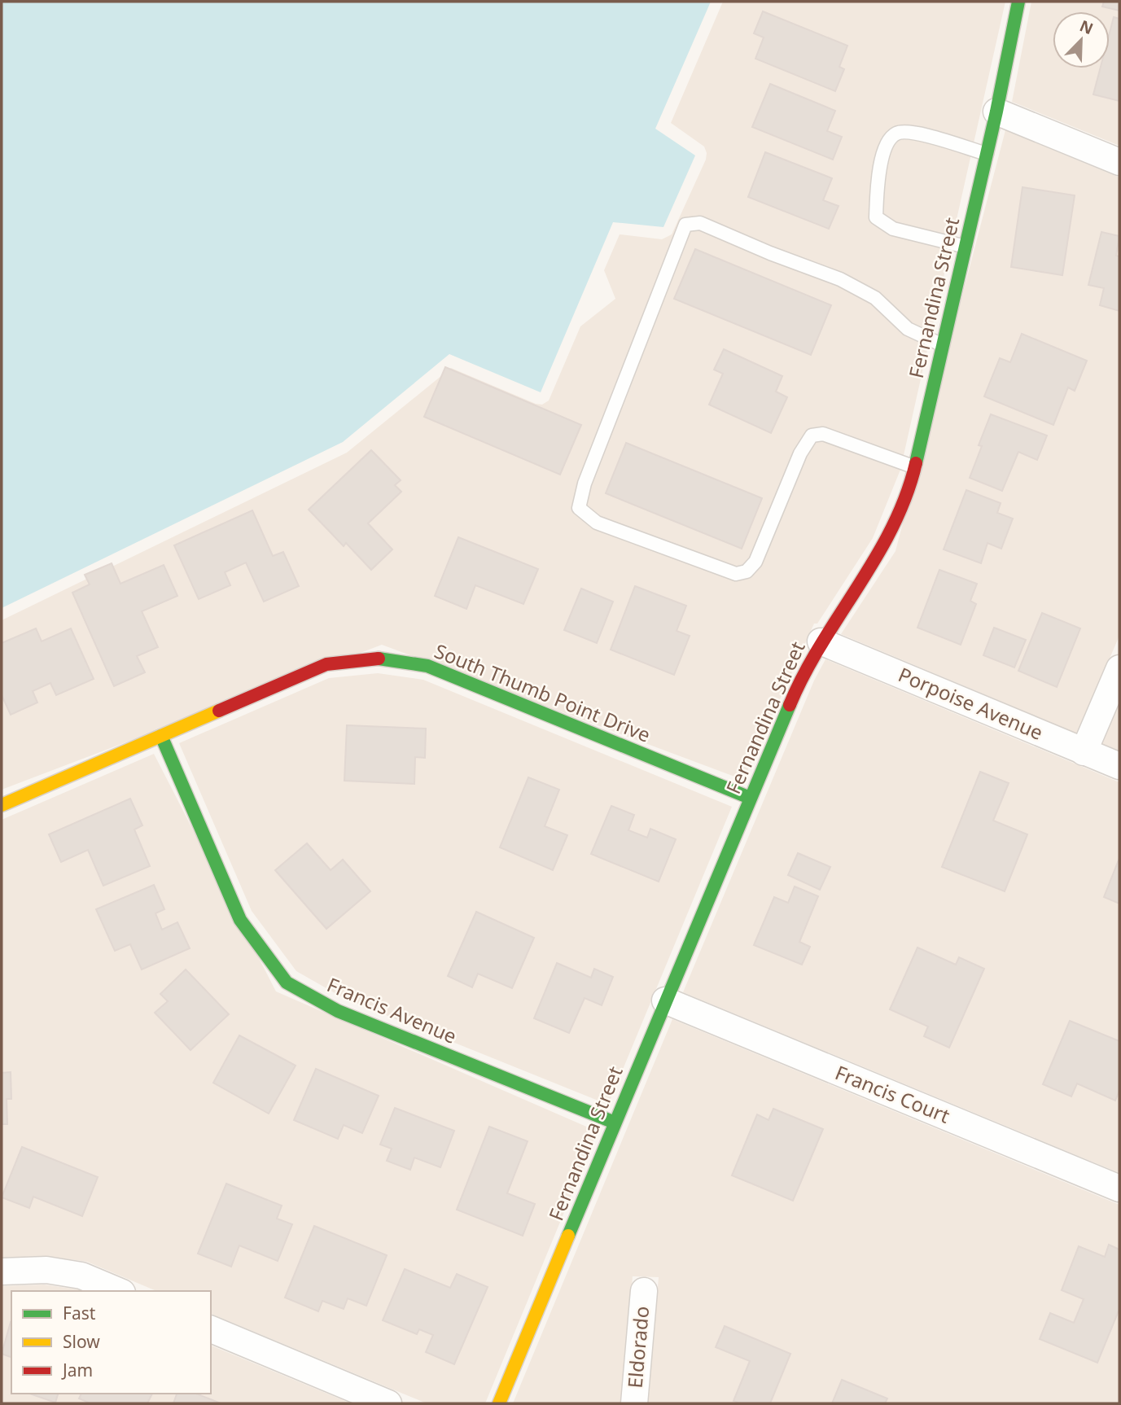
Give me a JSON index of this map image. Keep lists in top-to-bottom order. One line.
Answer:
{"streets":{"street":["Fernandina Street","South Thumb Point Drive","Porpoise Avenue","Francis Avenue","Francis Court","Eldorado"]},"crossings":[["Fernandina Street","South Thumb Point Drive"],["Fernandina Street","Porpoise Avenue"],["Fernandina Street","Francis Avenue"],["Fernandina Street","Francis Court"],["South Thumb Point Drive","Francis Avenue"]],"legend":["Fast","Slow","Jam"],"north":"top right"}
